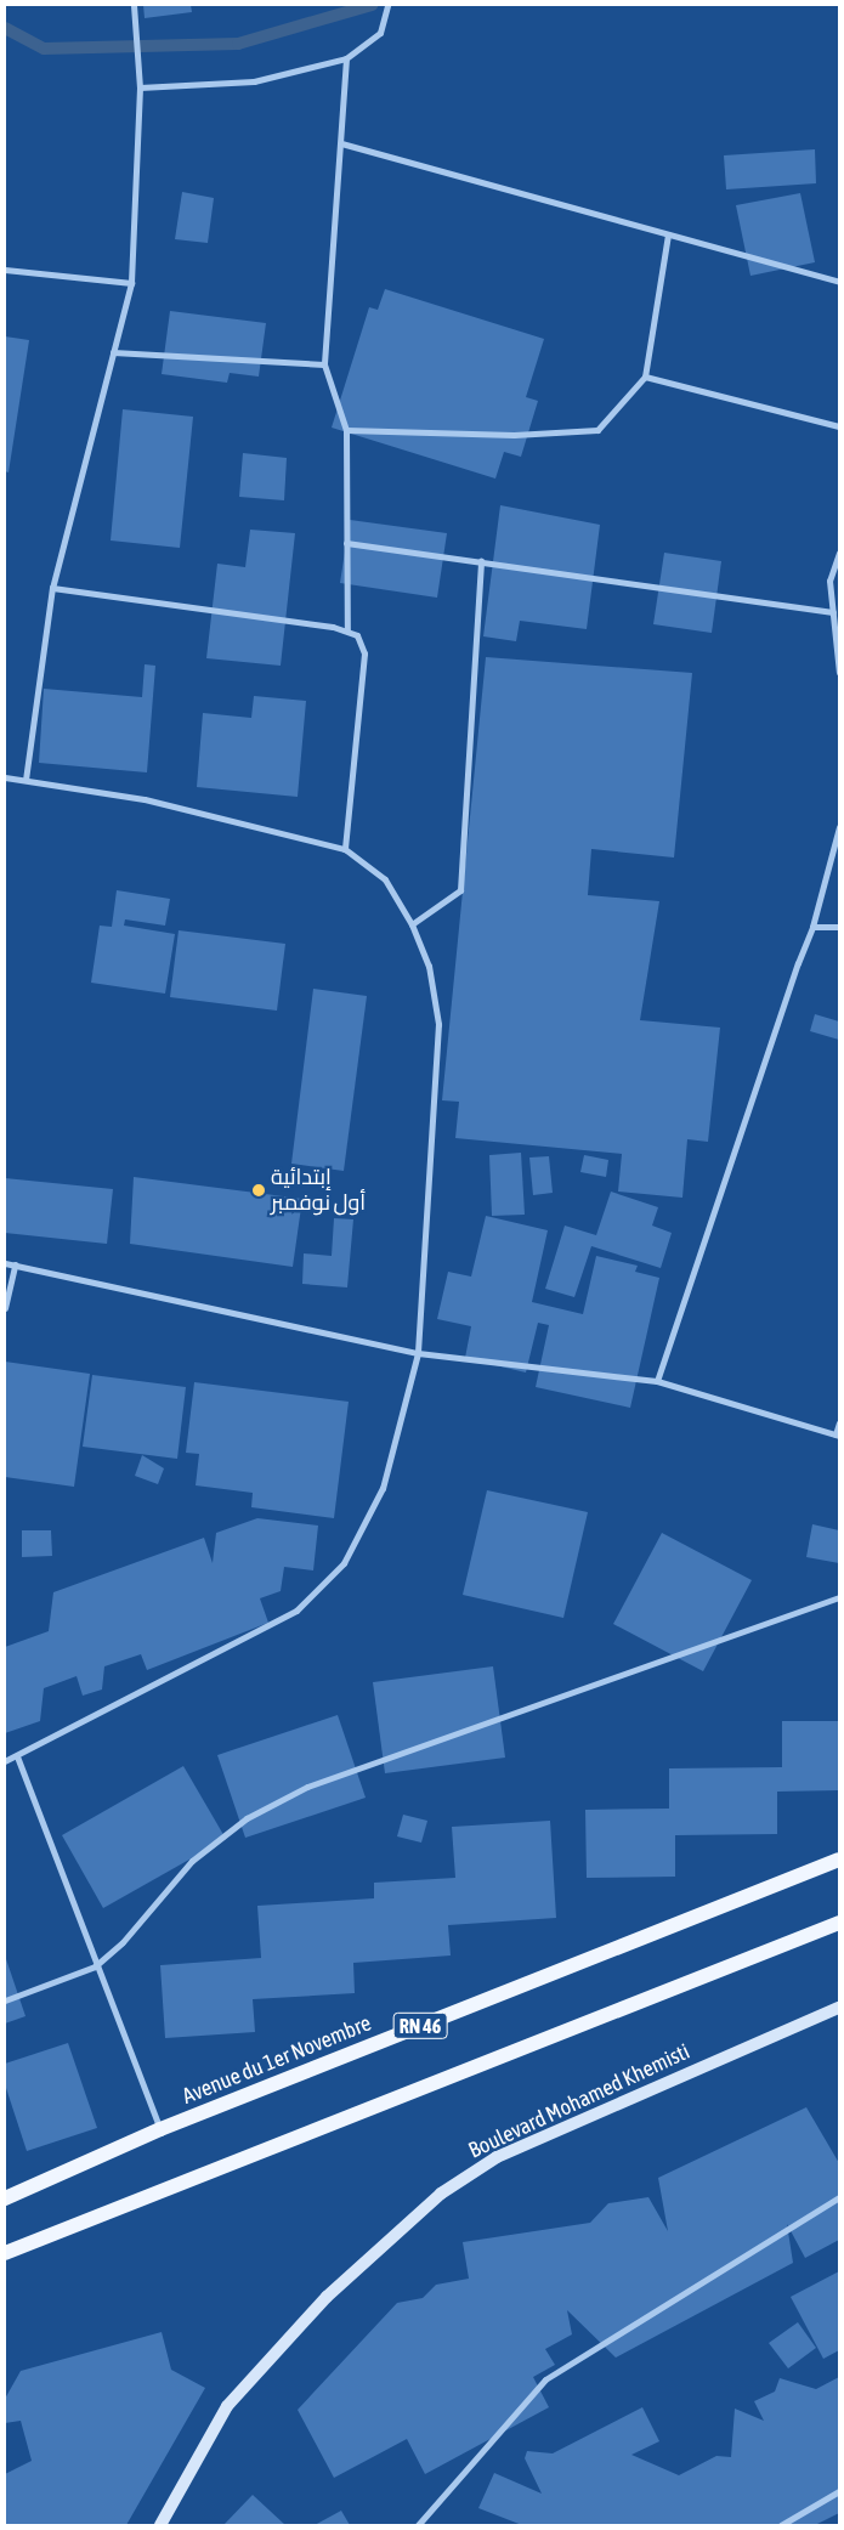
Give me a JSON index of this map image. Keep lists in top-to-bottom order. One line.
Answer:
{"streets":{"main road":["RN 46","Avenue du 1er Novembre","Boulevard Mohamed Khemisti"]},"places":["إبتدائية أول نوفمبر"]}
